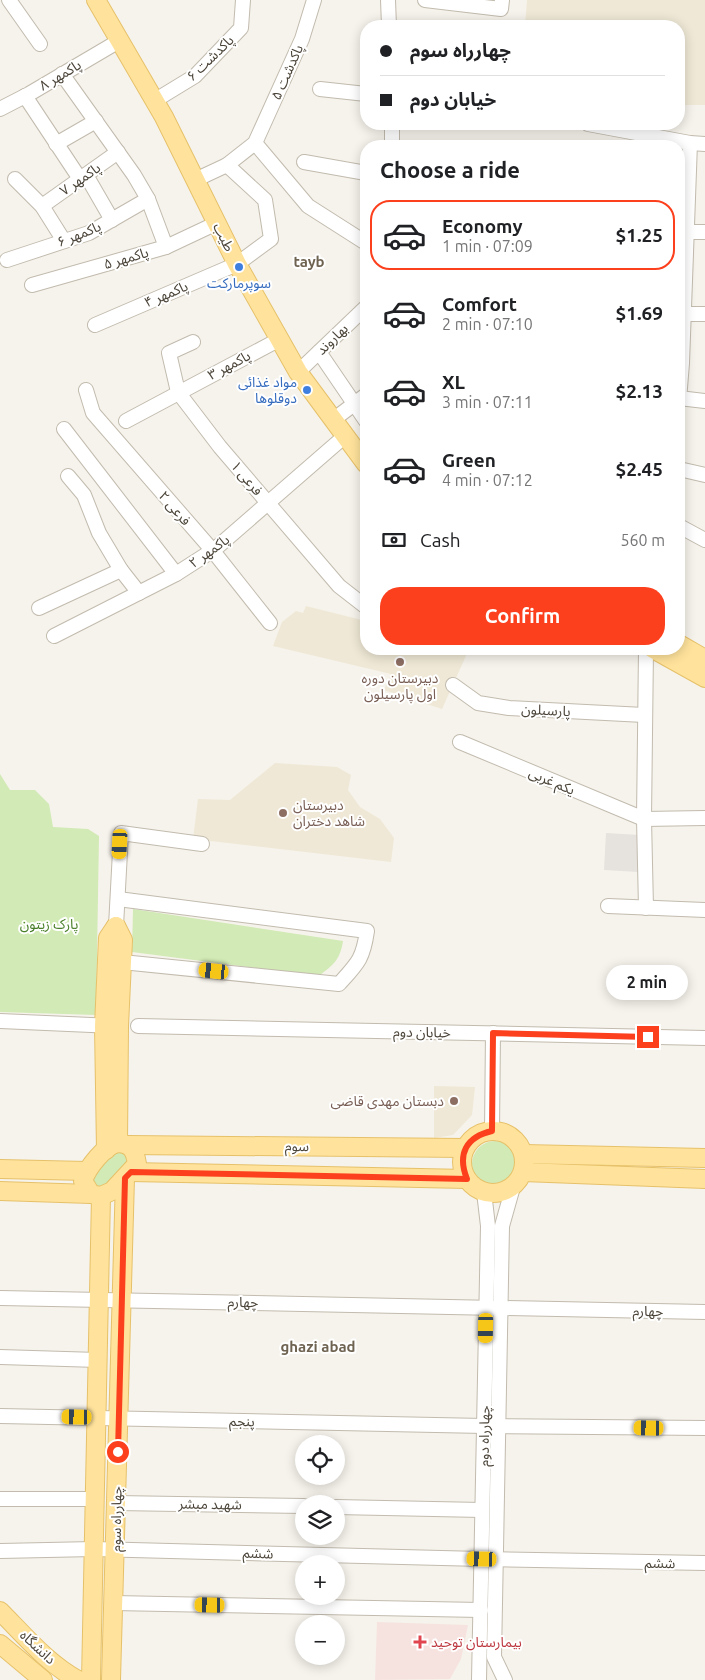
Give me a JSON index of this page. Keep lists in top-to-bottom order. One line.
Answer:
{"streets":{"main road":["طیب","سوم","چهارراه سوم","دانشگاه"],"street":["پاکدشت ۶","پاکدشت ۵","پاکمهر ۸","پاکمهر ۷","پاکمهر ۶","پاکمهر ۵","پاکمهر ۴","بهاروند","پاکمهر ۳","فرعی ۱","فرعی ۲","پاکمهر ۲","پارسیلون","یکم غربی","خیابان دوم","چهارم","پنجم","چهارراه دوم","شهید مبشر","ششم"]},"crossings":[["پاکدشت ۶","طیب"],["پاکمهر ۸","طیب"],["طیب","پاکمهر ۵"],["طیب","پاکمهر ۴"],["طیب","بهاروند"],["طیب","پاکمهر ۳"],["طیب","پاکمهر ۲"],["پاکمهر ۳","فرعی ۱"],["فرعی ۱","پاکمهر ۲"],["فرعی ۲","پاکمهر ۲"],["سوم","چهارراه سوم"],["چهارم","چهارراه سوم"],["پنجم","چهارراه دوم"],["پنجم","چهارراه سوم"],["چهارراه دوم","ششم"],["شهید مبشر","چهارراه سوم"],["چهارراه سوم","ششم"]],"districts":["tayb","ghazi abad"],"parks":["پارک زیتون"],"places":{"other":["سوپرمارکت","مواد غذائی دوقلوها","دبیرستان دوره اول پارسیلون","دبیرستان شاهد دختران","دبستان مهدی قاضی"],"health":["بیمارستان توحید"]},"page":{"banner":["چهارراه سوم","خیابان دوم"],"heading":"Choose a ride","list":[{"name":"Economy","note":"1 min · 07:09","value":"$1.25"},{"name":"Comfort","note":"2 min · 07:10","value":"$1.69"},{"name":"XL","note":"3 min · 07:11","value":"$2.13"},{"name":"Green","note":"4 min · 07:12","value":"$2.45"}],"pay":["Cash","560 m"],"buttons":"Confirm","bubble":"2 min","map_buttons":["+","−"]}}
